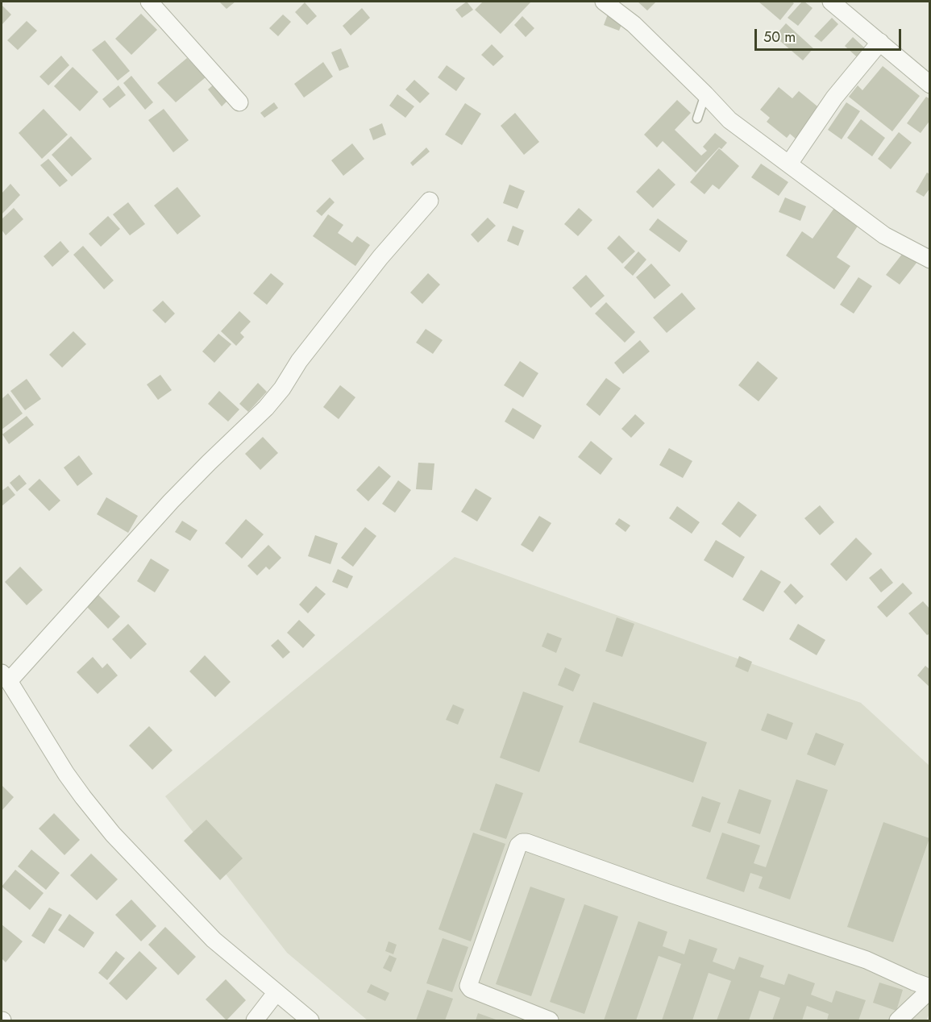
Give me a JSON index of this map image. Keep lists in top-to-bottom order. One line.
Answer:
{"scale_bar":"50 m"}
